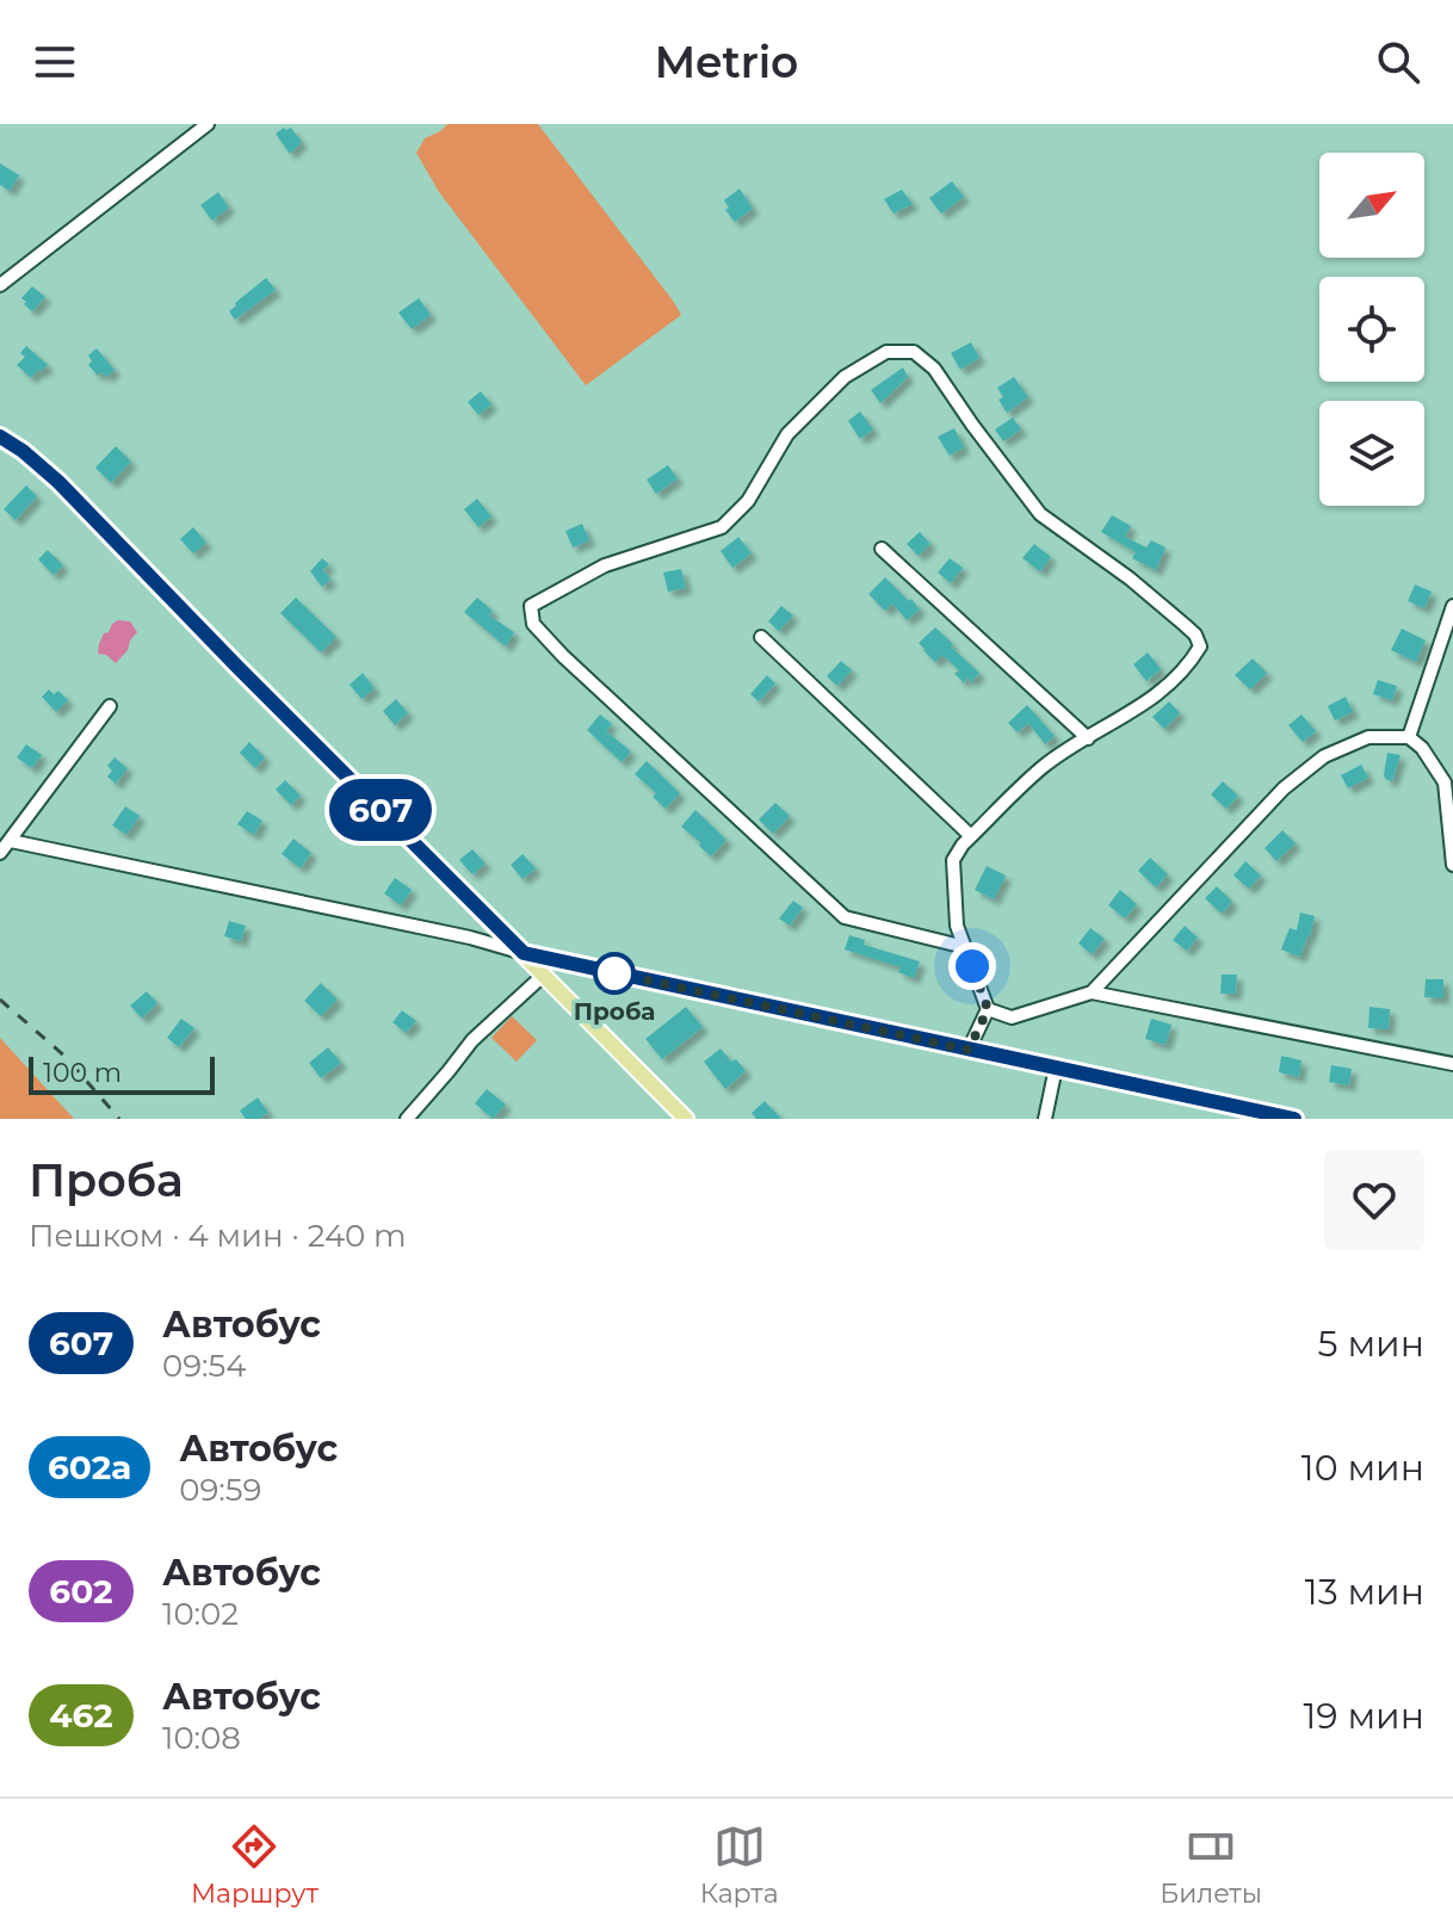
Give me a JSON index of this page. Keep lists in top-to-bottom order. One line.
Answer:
{"places":["Проба"],"lines":["bus line 607"],"scale_bar":"100 m","north":"top right","page":{"header":"Metrio","on_map":"607","scale":"100 m","heading":["Проба","Пешком · 4 мин · 240 m"],"list":[{"mark":"607","name":"Автобус","note":"09:54","value":"5 мин"},{"mark":"602а","name":"Автобус","note":"09:59","value":"10 мин"},{"mark":"602","name":"Автобус","note":"10:02","value":"13 мин"},{"mark":"462","name":"Автобус","note":"10:08","value":"19 мин"}],"tabs":["Маршрут","Карта","Билеты"]}}
